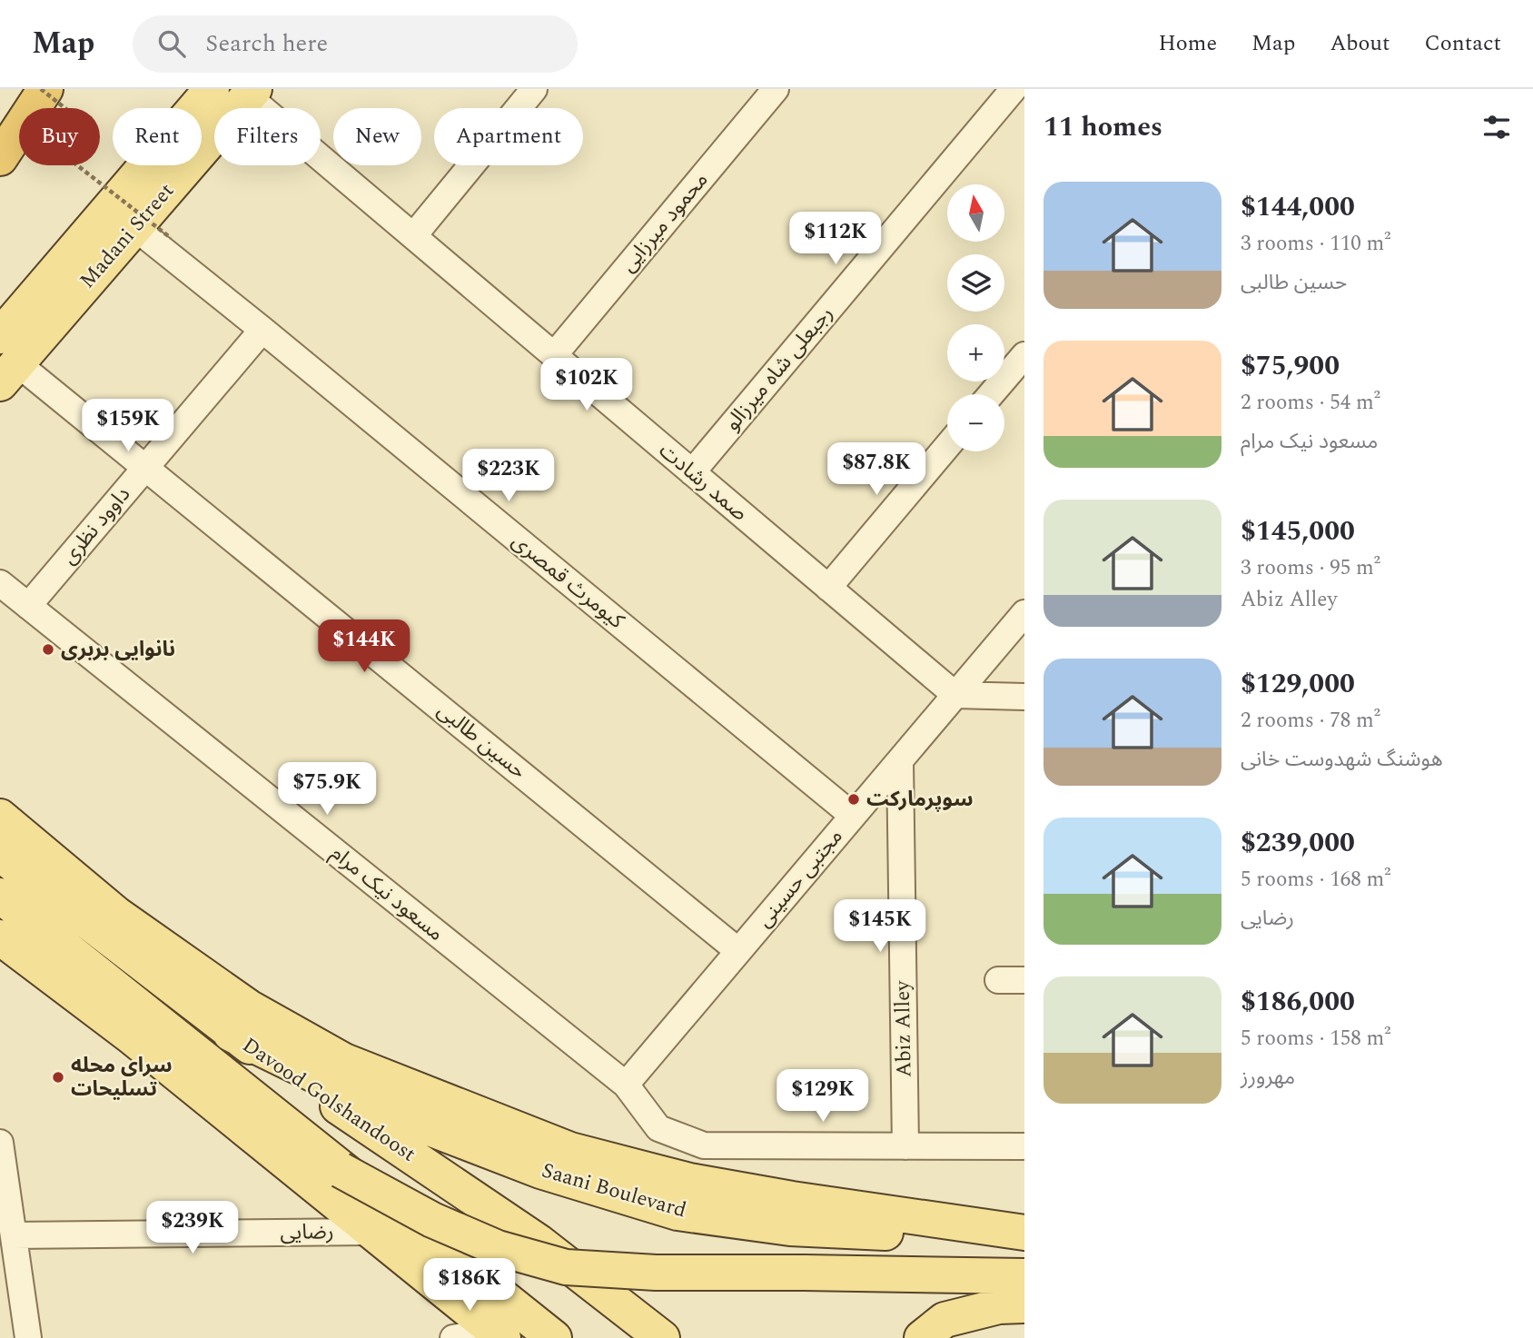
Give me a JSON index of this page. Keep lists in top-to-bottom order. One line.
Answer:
{"streets":{"main road":["Madani Street","Davood Golshandoost","Saani Boulevard"],"street":["محمود میرزایی","رجبعلی شاه میرزالو","صمد رشادت","داوود نظری","کیومرث قمصری","حسین طالبی","مجتبی حسینی","مسعود نیک مرام","Abiz Alley","رضایی"]},"crossings":[["محمود میرزایی","صمد رشادت"],["Madani Street","صمد رشادت"],["Madani Street","کیومرث قمصری"],["Madani Street","حسین طالبی"],["رجبعلی شاه میرزالو","صمد رشادت"],["صمد رشادت","مجتبی حسینی"],["داوود نظری","کیومرث قمصری"],["داوود نظری","حسین طالبی"],["داوود نظری","مسعود نیک مرام"],["کیومرث قمصری","مجتبی حسینی"],["حسین طالبی","مجتبی حسینی"],["مجتبی حسینی","مسعود نیک مرام"],["مجتبی حسینی","Abiz Alley"],["مسعود نیک مرام","Abiz Alley"],["Davood Golshandoost","Saani Boulevard"]],"places":["نانوایی بربری","سوپرمارکت","سرای محله تسلیحات"],"north":"top","page":{"header":"Map","search":"Search here","nav":["Home","Map","About","Contact"],"heading":"11 homes","chip":["Buy","Rent","Filters","New","Apartment"],"list":[{"name":"$144,000","note":"3 rooms · 110 m² · حسین طالبی"},{"name":"$75,900","note":"2 rooms · 54 m² · مسعود نیک مرام"},{"name":"$145,000","note":"3 rooms · 95 m² · Abiz Alley"},{"name":"$129,000","note":"2 rooms · 78 m² · هوشنگ شهدوست خانی"},{"name":"$239,000","note":"5 rooms · 168 m² · رضایی"},{"name":"$186,000","note":"5 rooms · 158 m² · مهرورز"}],"map_buttons":["+","−"],"price":["$112K","$102K","$159K","$87.8K","$223K","$144K","$75.9K","$145K","$129K","$239K","$186K"]}}
